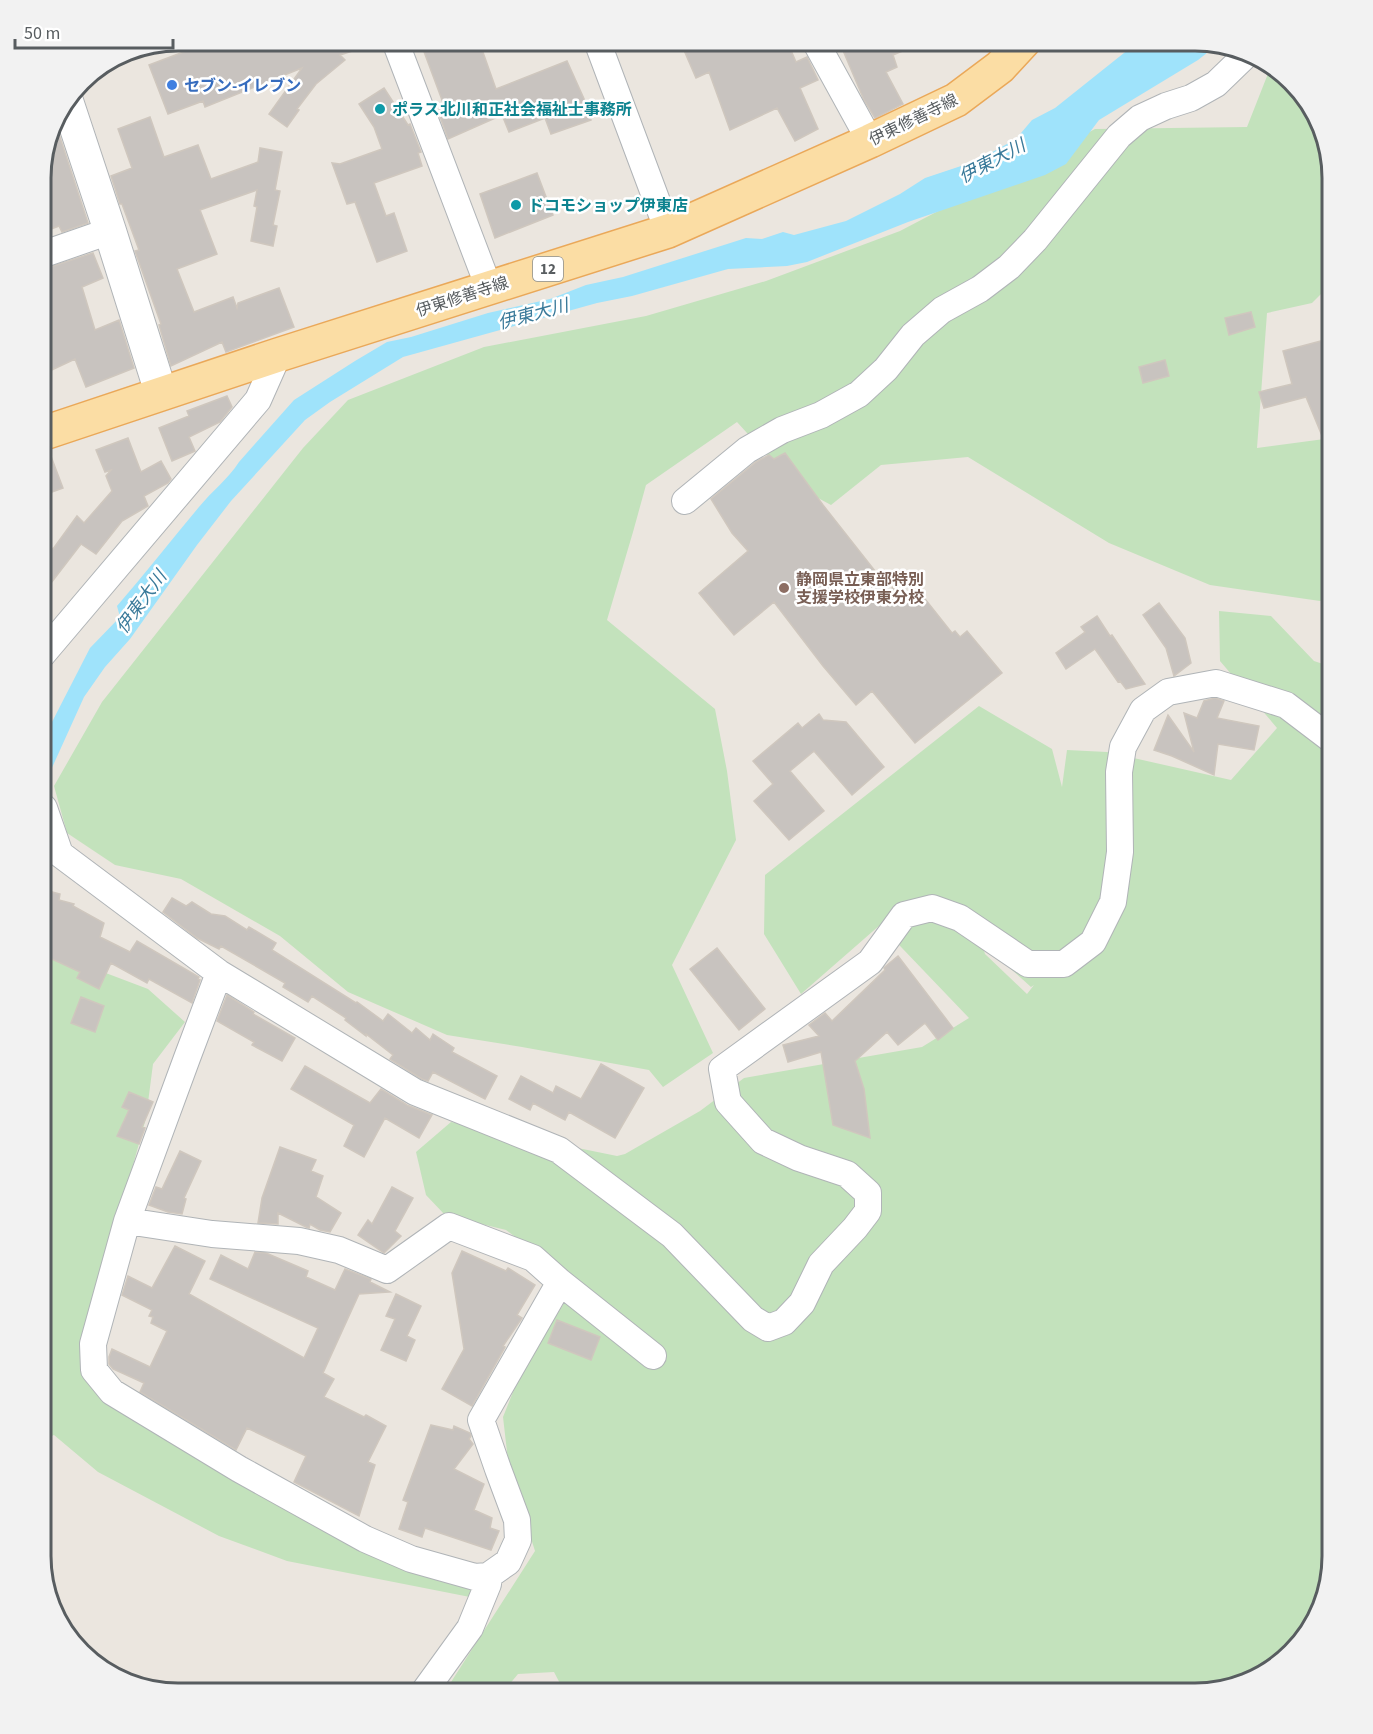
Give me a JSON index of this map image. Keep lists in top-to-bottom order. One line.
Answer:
{"streets":{"main road":["伊東修善寺線","12"]},"water":["伊東大川"],"places":["セブン-イレブン","ポラス北川和正社会福祉士事務所","ドコモショップ伊東店","静岡県立東部特別 支援学校伊東分校"],"scale_bar":"50 m"}
